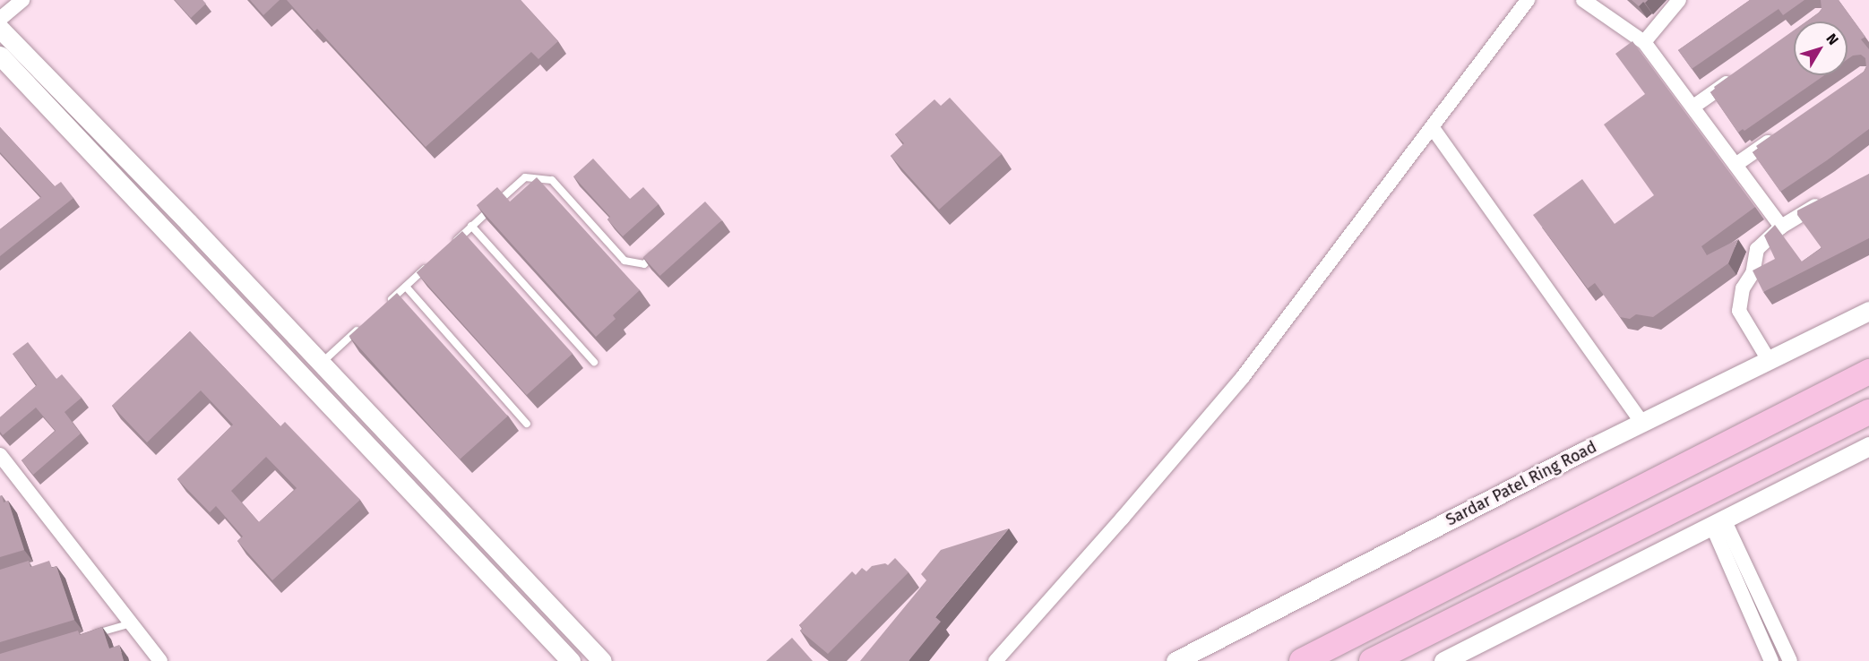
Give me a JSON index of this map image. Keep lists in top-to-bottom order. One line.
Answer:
{"streets":{"street":["Sardar Patel Ring Road"]},"north":"top right"}
